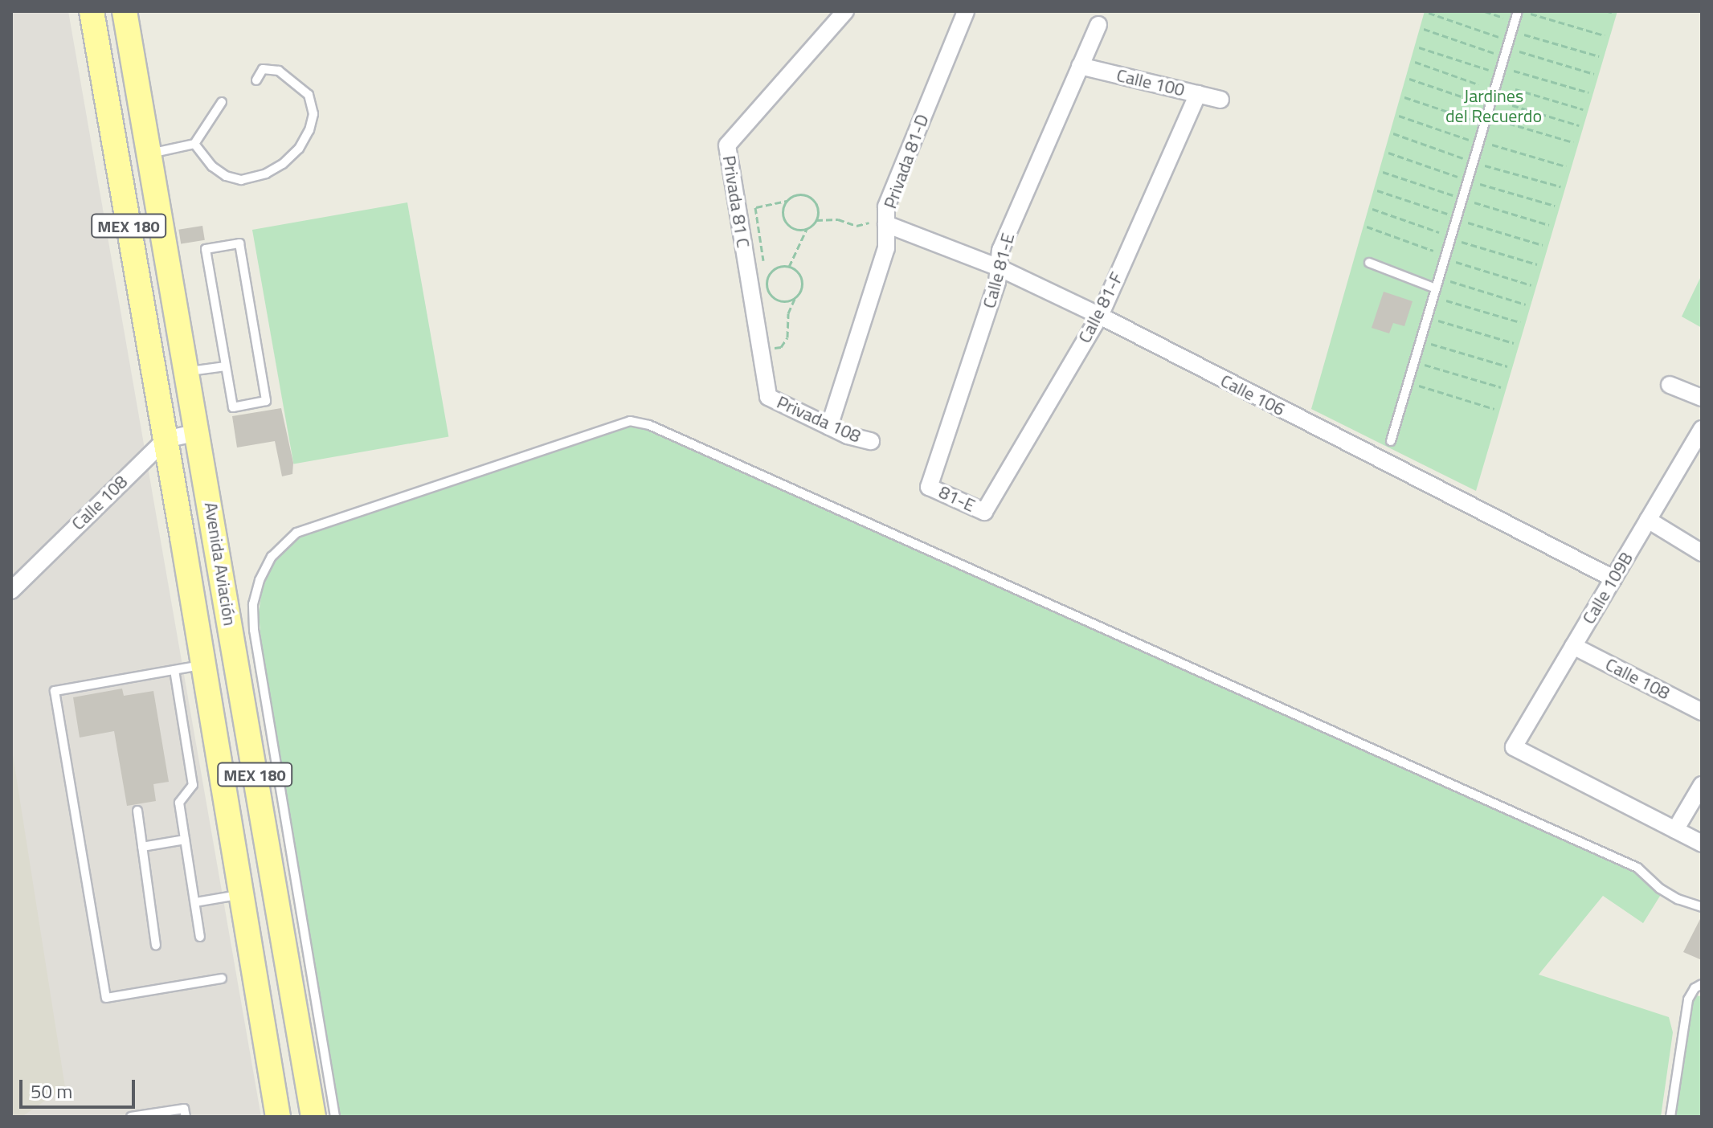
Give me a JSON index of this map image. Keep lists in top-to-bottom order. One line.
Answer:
{"streets":{"main road":["MEX 180","Avenida Aviación"],"street":["Calle 100","Privada 81-D","Privada 81 C","Calle 81-E","Calle 81-F","Calle 106","Privada 108","81-E","Calle 108","Calle 109B"]},"crossings":[["Calle 100","Calle 81-E"],["Calle 100","Calle 81-F"],["Privada 81-D","Calle 106"],["Privada 81-D","Privada 108"],["Privada 81 C","Privada 108"],["Calle 81-E","Calle 106"],["Calle 81-E","81-E"],["Calle 81-F","Calle 106"],["Calle 81-F","81-E"],["Calle 106","Calle 109B"],["Calle 108","Avenida Aviación"],["Calle 108","Calle 109B"]],"parks":["Jardines del Recuerdo"],"scale_bar":"50 m"}
